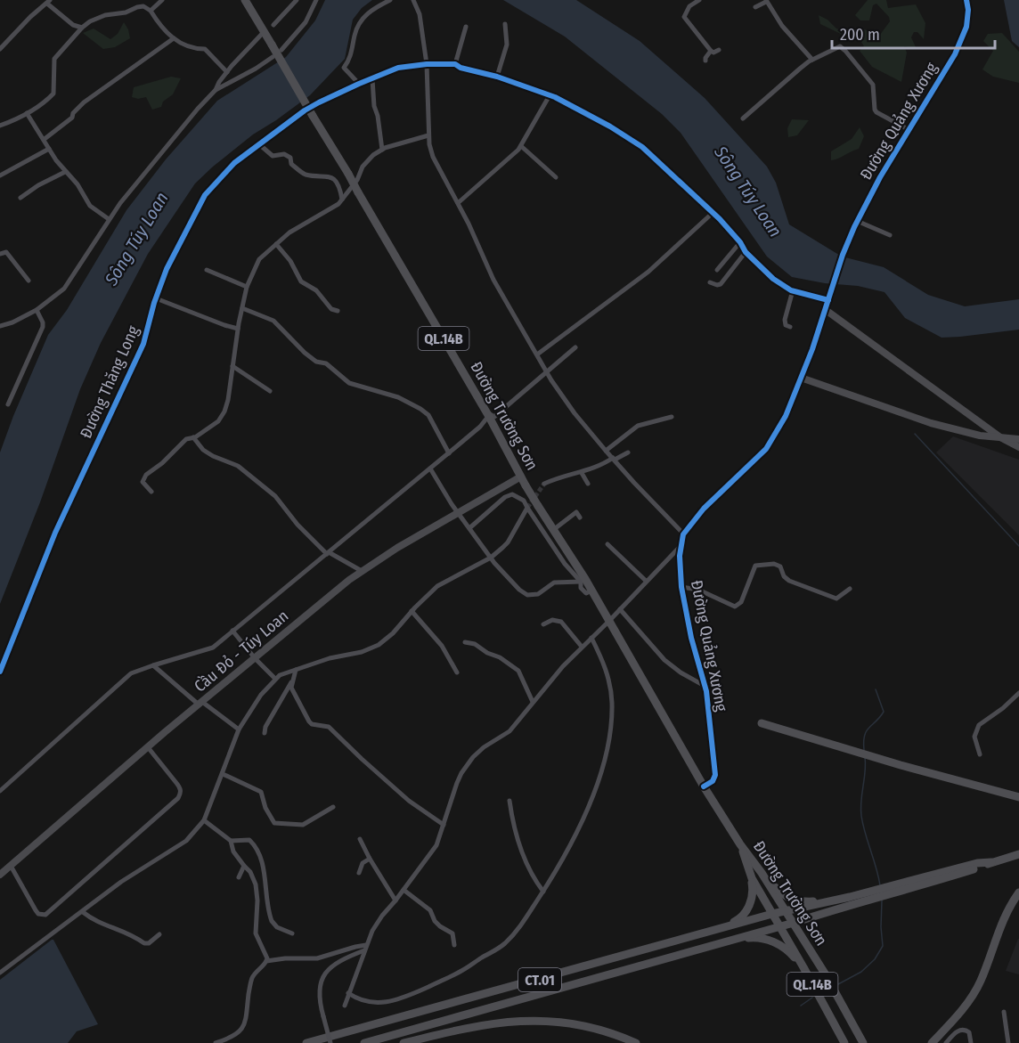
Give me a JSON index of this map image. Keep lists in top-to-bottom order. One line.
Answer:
{"streets":{"highway":["QL.14B","Đường Trường Sơn","CT.01"],"street":["Đường Quảng Xương","Đường Thăng Long","Cầu Đỏ - Túy Loan"]},"crossings":[["Đường Quảng Xương","Đường Trường Sơn"],["Đường Trường Sơn","Cầu Đỏ - Túy Loan"],["Đường Trường Sơn","CT.01"]],"water":["Sông Túy Loan"],"scale_bar":"200 m"}
